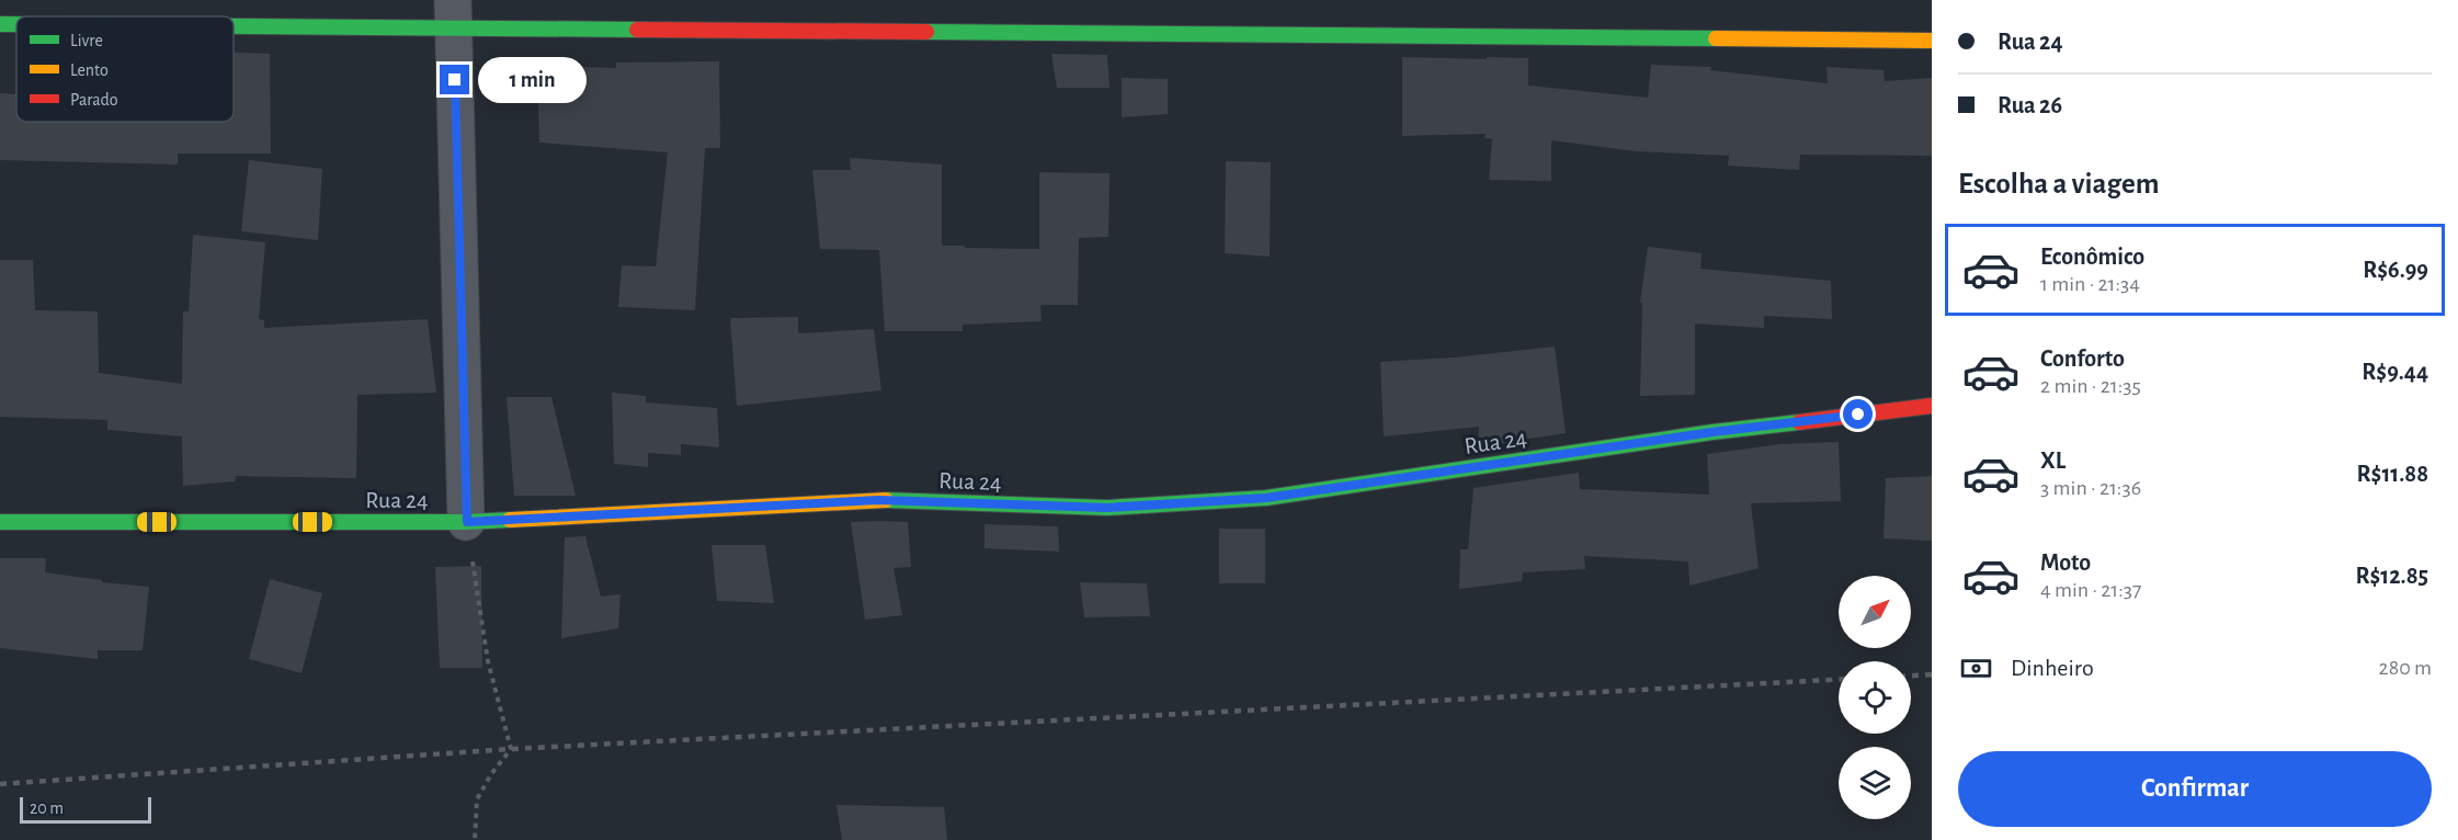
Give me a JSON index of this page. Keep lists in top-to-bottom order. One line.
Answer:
{"streets":{"street":["Rua 24"]},"legend":["Livre","Lento","Parado"],"scale_bar":"20 m","north":"top right","page":{"banner":["Rua 24","Rua 26"],"bubble":"1 min","heading":"Escolha a viagem","list":[{"name":"Econômico","note":"1 min · 21:34","value":"R$6.99"},{"name":"Conforto","note":"2 min · 21:35","value":"R$9.44"},{"name":"XL","note":"3 min · 21:36","value":"R$11.88"},{"name":"Moto","note":"4 min · 21:37","value":"R$12.85"}],"pay":["Dinheiro","280 m"],"buttons":"Confirmar","scale":"20 m"}}
